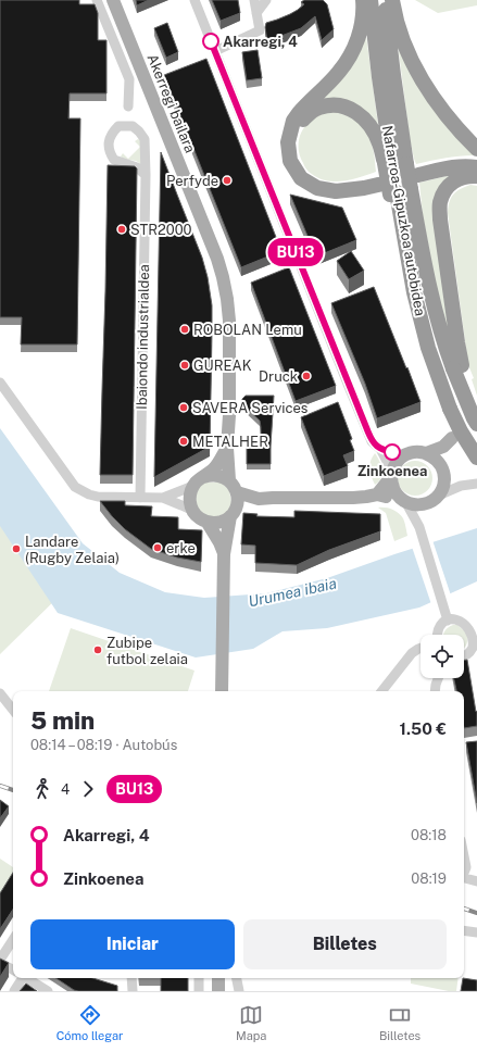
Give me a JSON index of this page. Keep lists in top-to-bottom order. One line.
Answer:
{"streets":{"highway":["Nafarroa-Gipuzkoa autobidea"],"main road":["Akerregi bailara"],"street":["Ibaiondo industrialdea"]},"water":["Urumea ibaia"],"places":["Akarregi, 4","Perfyde","STR2000","ROBOLAN Lemu","GUREAK","Druck","SAVERA Services","METALHER","Zinkoenea","erke","Landare (Rugby Zelaia)","Zubipe futbol zelaia"],"lines":["bus line BU13"],"page":{"on_map":"BU13","heading":["5 min","08:14 – 08:19 · Autobús","1.50 €"],"legs":["4","BU13"],"list":[{"name":"Akarregi, 4","value":"08:18"},{"name":"Zinkoenea","value":"08:19"}],"buttons":["Iniciar","Billetes"],"tabs":["Cómo llegar","Mapa","Billetes"]}}
